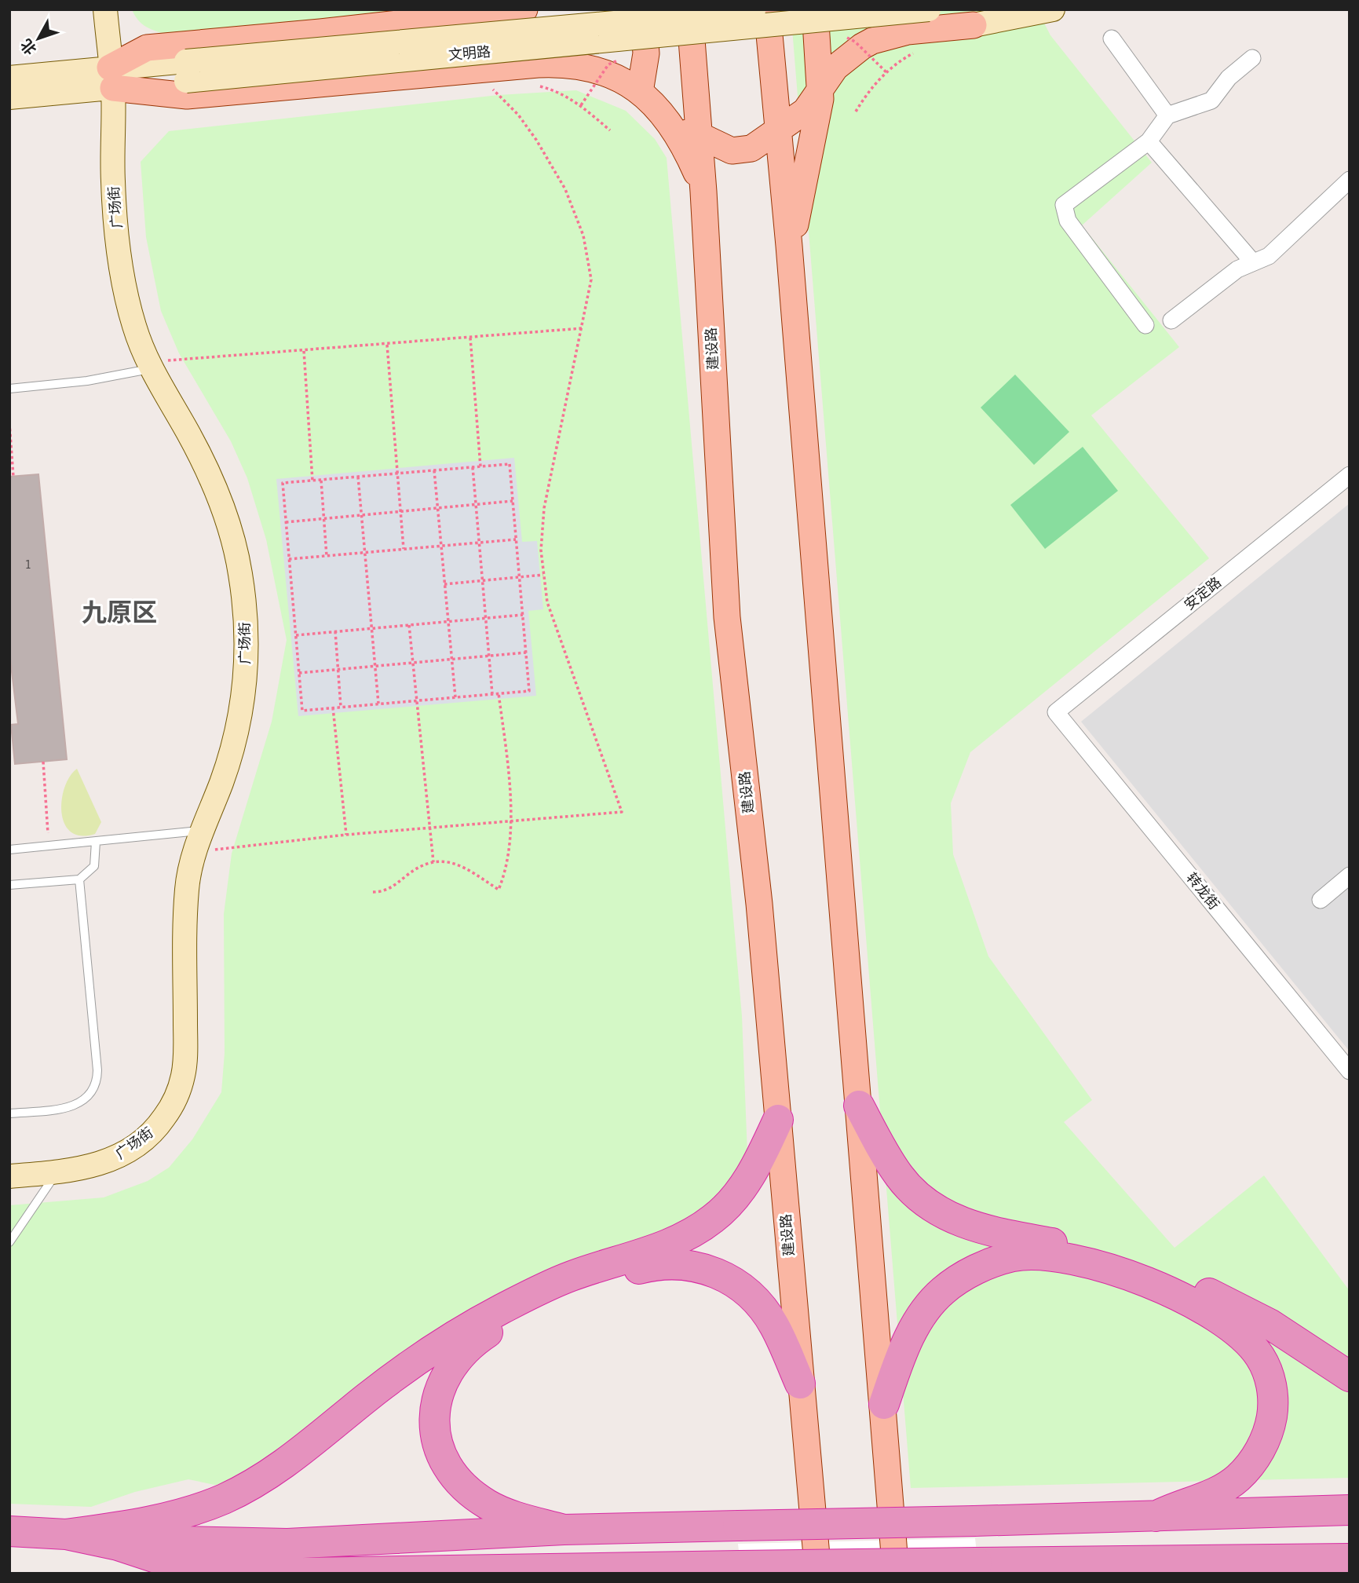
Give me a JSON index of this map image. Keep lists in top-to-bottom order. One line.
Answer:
{"streets":{"main road":["文明路","广场街","建设路"],"street":["安定路","转龙街"]},"crossings":[["文明路","广场街"],["安定路","转龙街"]],"districts":["九原区"],"house_numbers":["1"],"north":"bottom left"}
